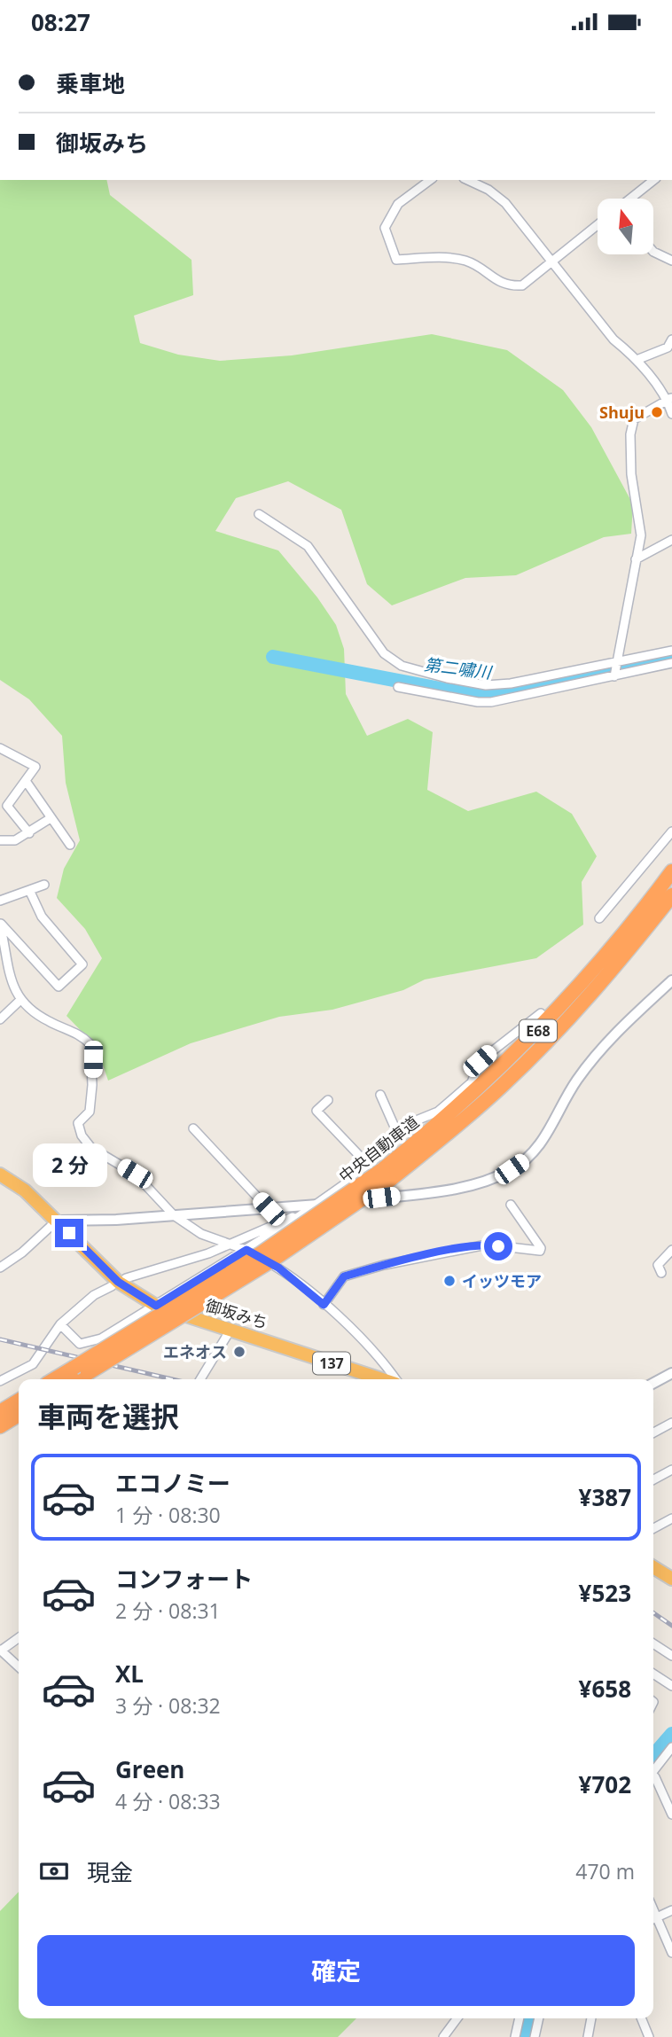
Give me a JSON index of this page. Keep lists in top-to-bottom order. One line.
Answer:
{"streets":{"highway":["E68","中央自動車道","御坂みち","137"]},"water":["第二嘯川"],"places":["Shuju","イッツモア","エネオス"],"north":"top","page":{"status":"08:27","banner":["乗車地","御坂みち"],"bubble":"2 分","heading":"車両を選択","list":[{"name":"エコノミー","note":"1 分 · 08:30","value":"¥387"},{"name":"コンフォート","note":"2 分 · 08:31","value":"¥523"},{"name":"XL","note":"3 分 · 08:32","value":"¥658"},{"name":"Green","note":"4 分 · 08:33","value":"¥702"}],"pay":["現金","470 m"],"buttons":"確定"}}
